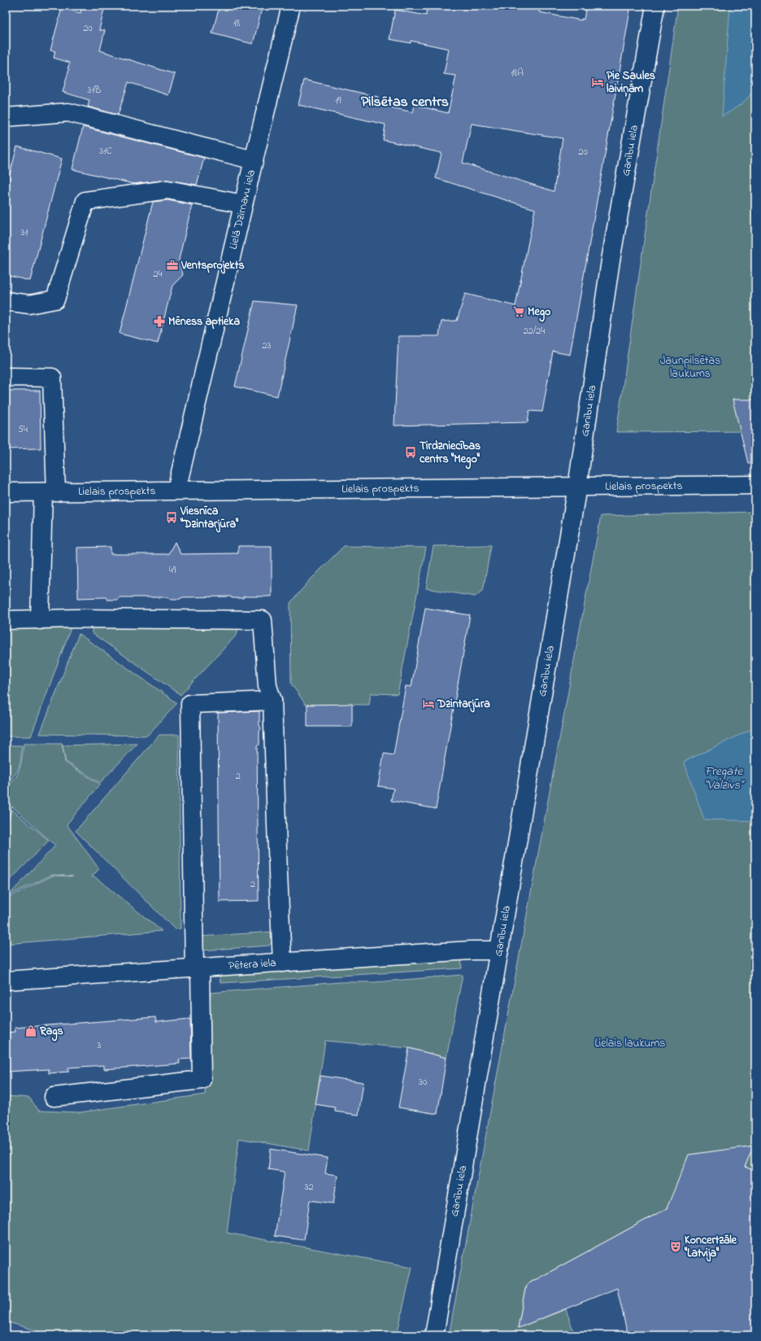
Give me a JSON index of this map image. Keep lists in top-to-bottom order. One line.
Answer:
{"streets":{"street":["Ganību iela","Lielā Dzirnavu iela","Lielais prospekts","Pētera iela"]},"crossings":[["Ganību iela","Lielais prospekts"],["Ganību iela","Pētera iela"],["Lielā Dzirnavu iela","Lielais prospekts"]],"districts":["Pilsētas centrs"],"water":["Fregate “Valzivs”"],"parks":["Jaunpilsētas laukums","Lielais laukums"],"places":{"hotel":["Pie Saules laiviņām","Dzintarjūra"],"office":["Ventsprojekts"],"supermarket":["Mego"],"pharmacy":["Mēness aptieka"],"bus stop":["Tirdzniecības centrs \"Mego\"","Viesnīca \"Dzintarjūra\""],"shop":["Rags"],"theatre":["Koncertzāle \"Latvija\""]},"house_numbers":["18","20","18A","31B","19","31C","20","31","24","22/24","23","54","49","2","2","3","30","32"]}
